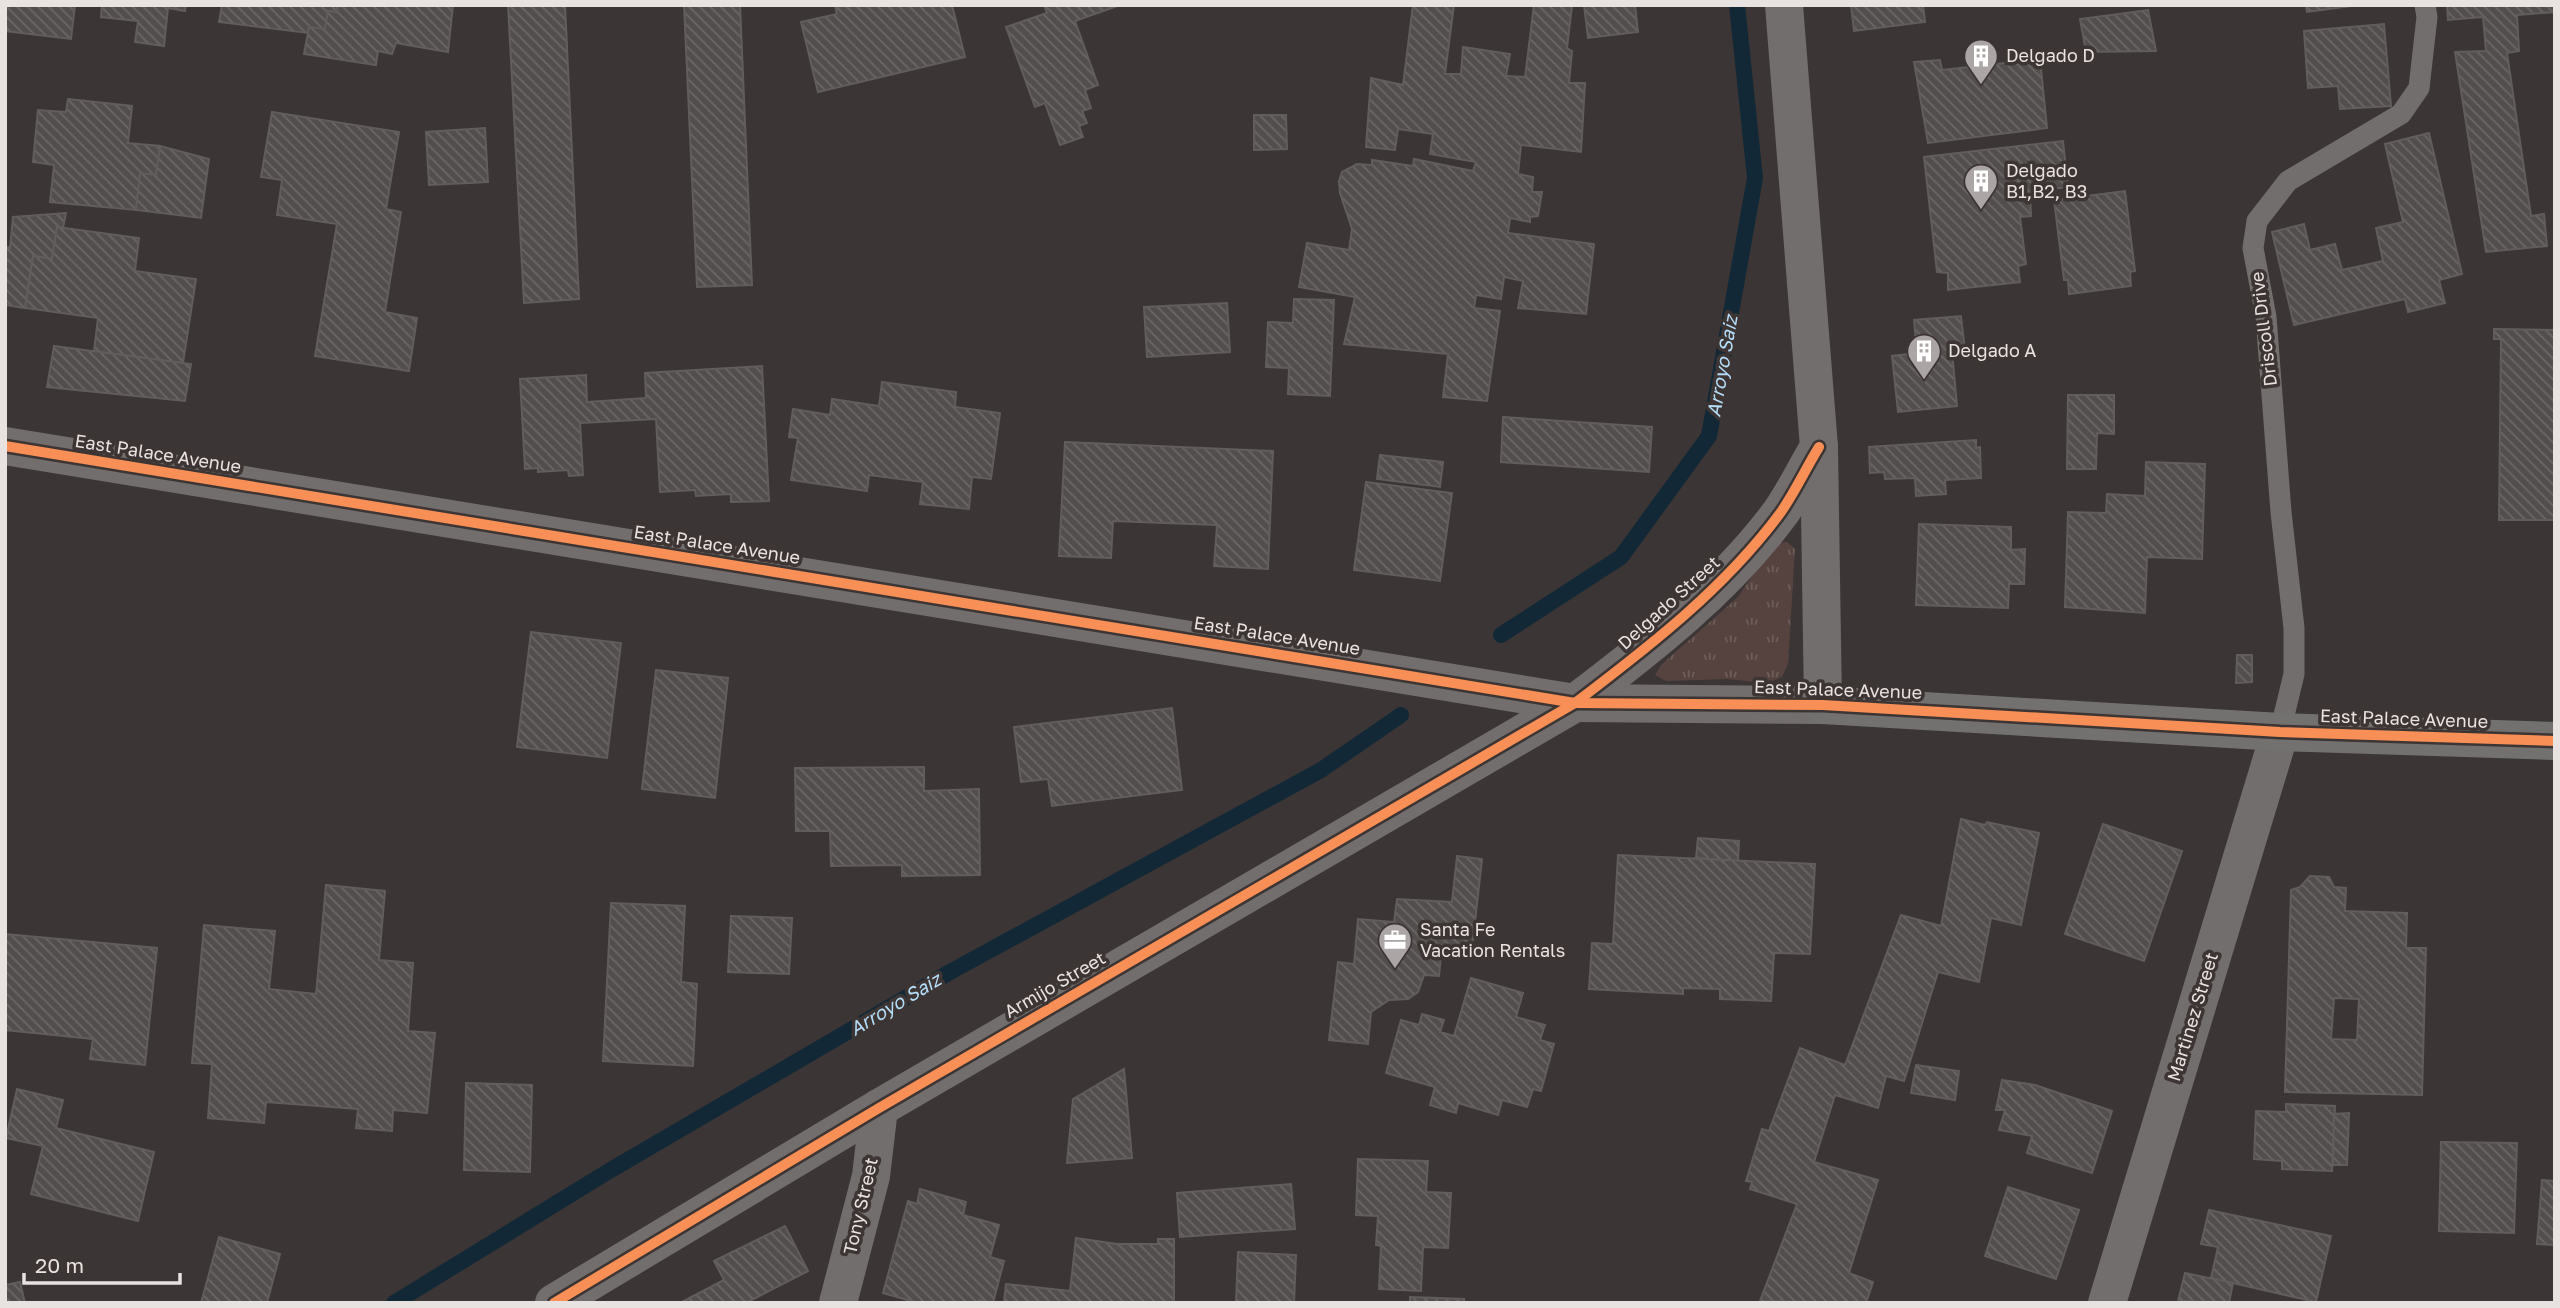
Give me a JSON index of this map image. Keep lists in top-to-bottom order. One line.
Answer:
{"streets":{"street":["East Palace Avenue","Delgado Street","Armijo Street","Martinez Street","Tony Street"],"lane":["Driscoll Drive"]},"crossings":[["Driscoll Drive","East Palace Avenue"],["Driscoll Drive","Martinez Street"],["East Palace Avenue","Delgado Street"],["East Palace Avenue","Armijo Street"],["East Palace Avenue","Martinez Street"],["Delgado Street","Armijo Street"],["Armijo Street","Tony Street"]],"water":["Arroyo Saiz"],"places":{"building":["Delgado D","Delgado B1,B2, B3","Delgado A"],"office":["Santa Fe Vacation Rentals"]},"scale_bar":"20 m"}
